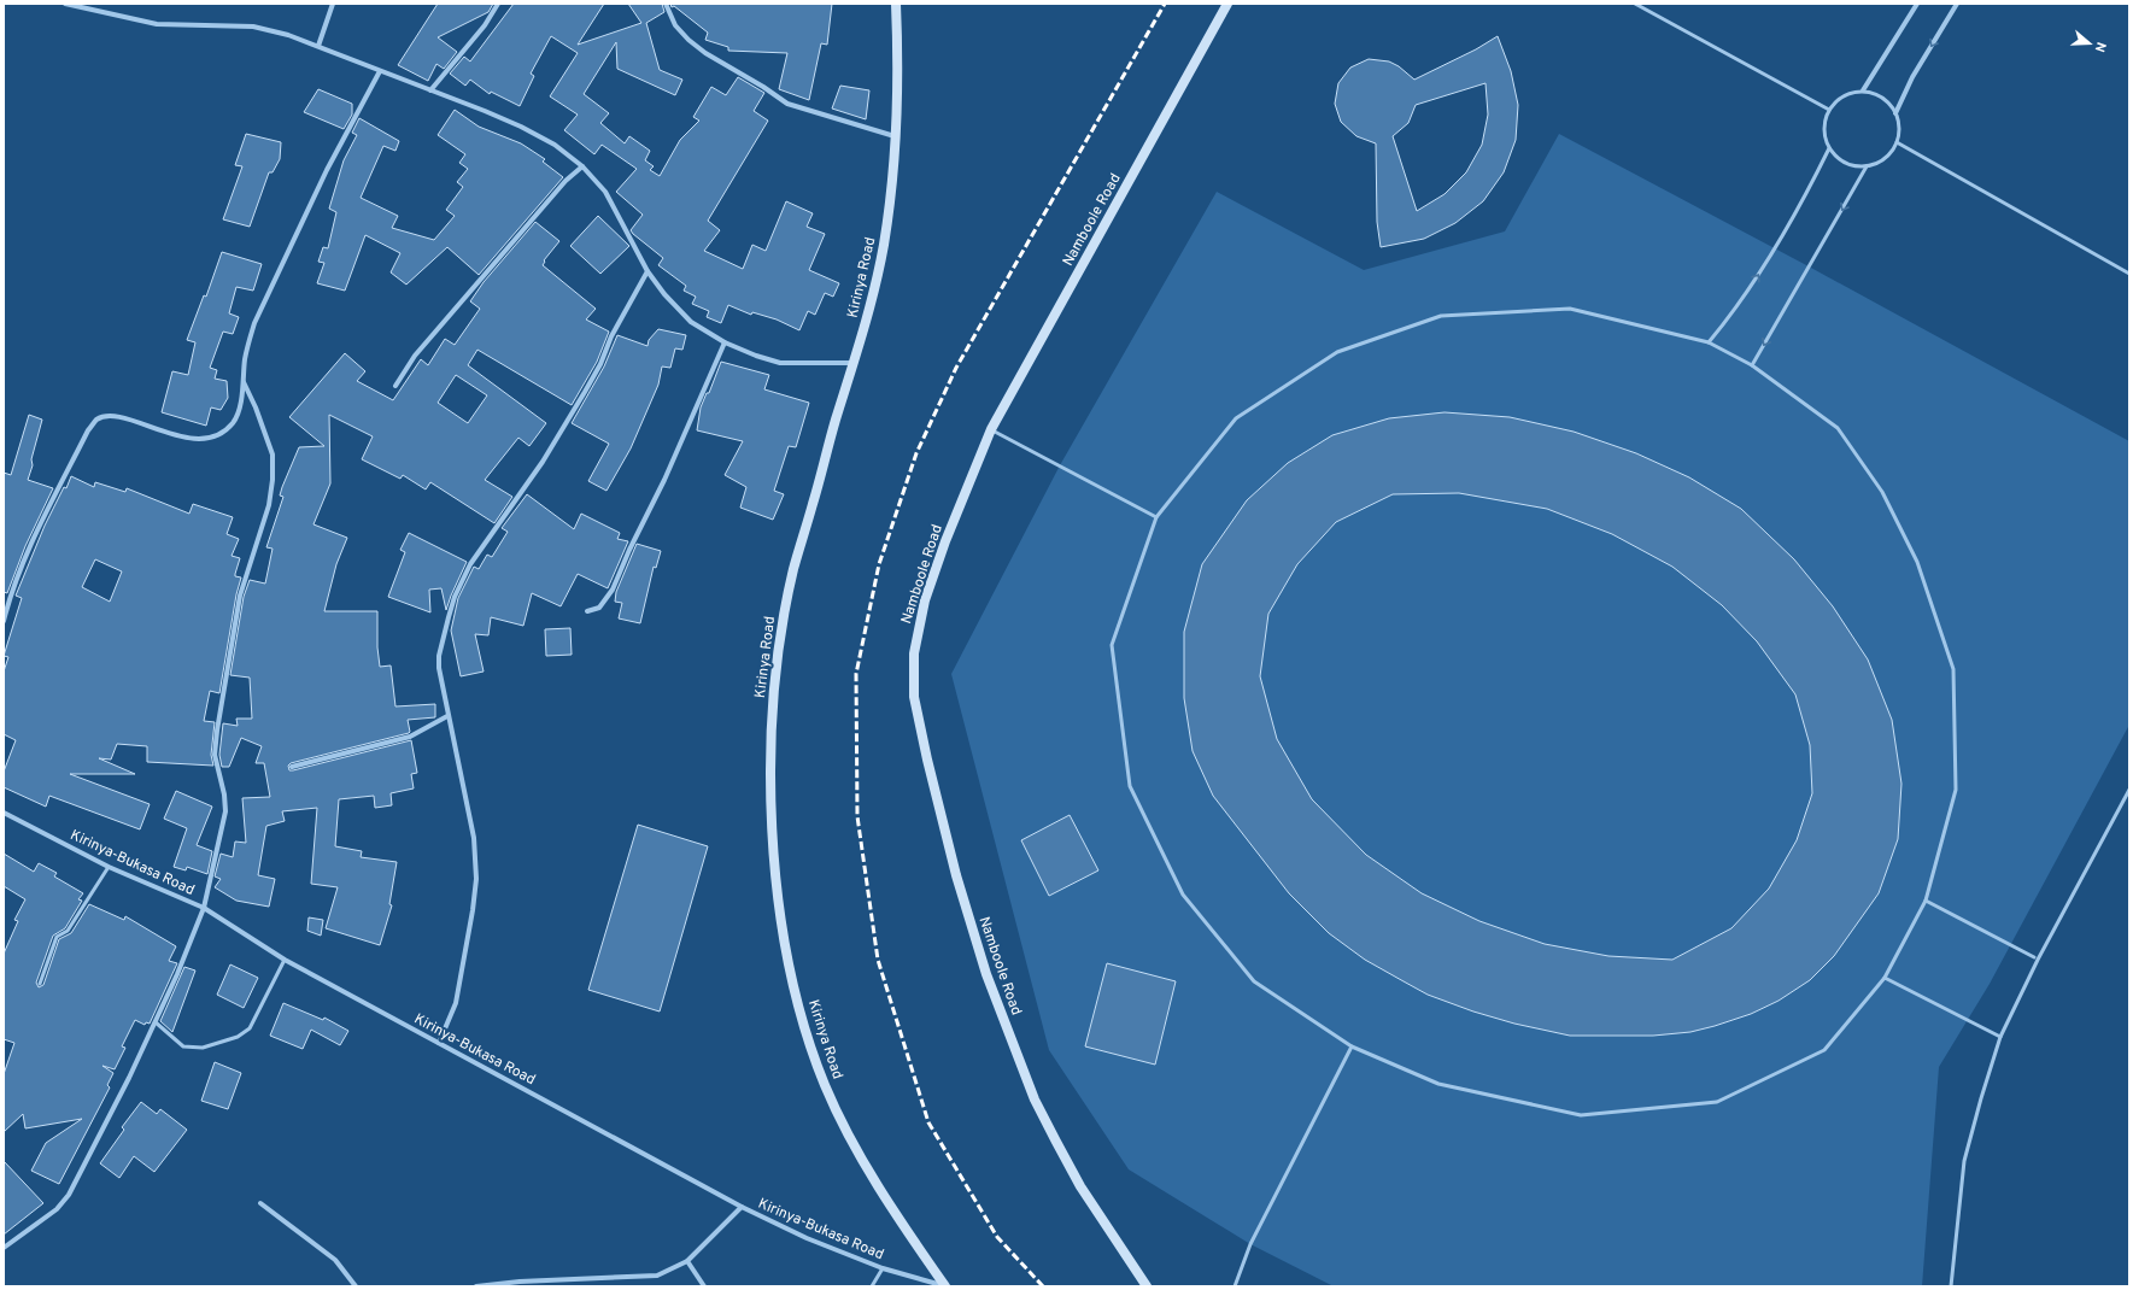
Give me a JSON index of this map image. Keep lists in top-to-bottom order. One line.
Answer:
{"streets":{"street":["Namboole Road","Kirinya Road","Kirinya-Bukasa Road"]},"crossings":[["Kirinya Road","Kirinya-Bukasa Road"]],"north":"right"}
